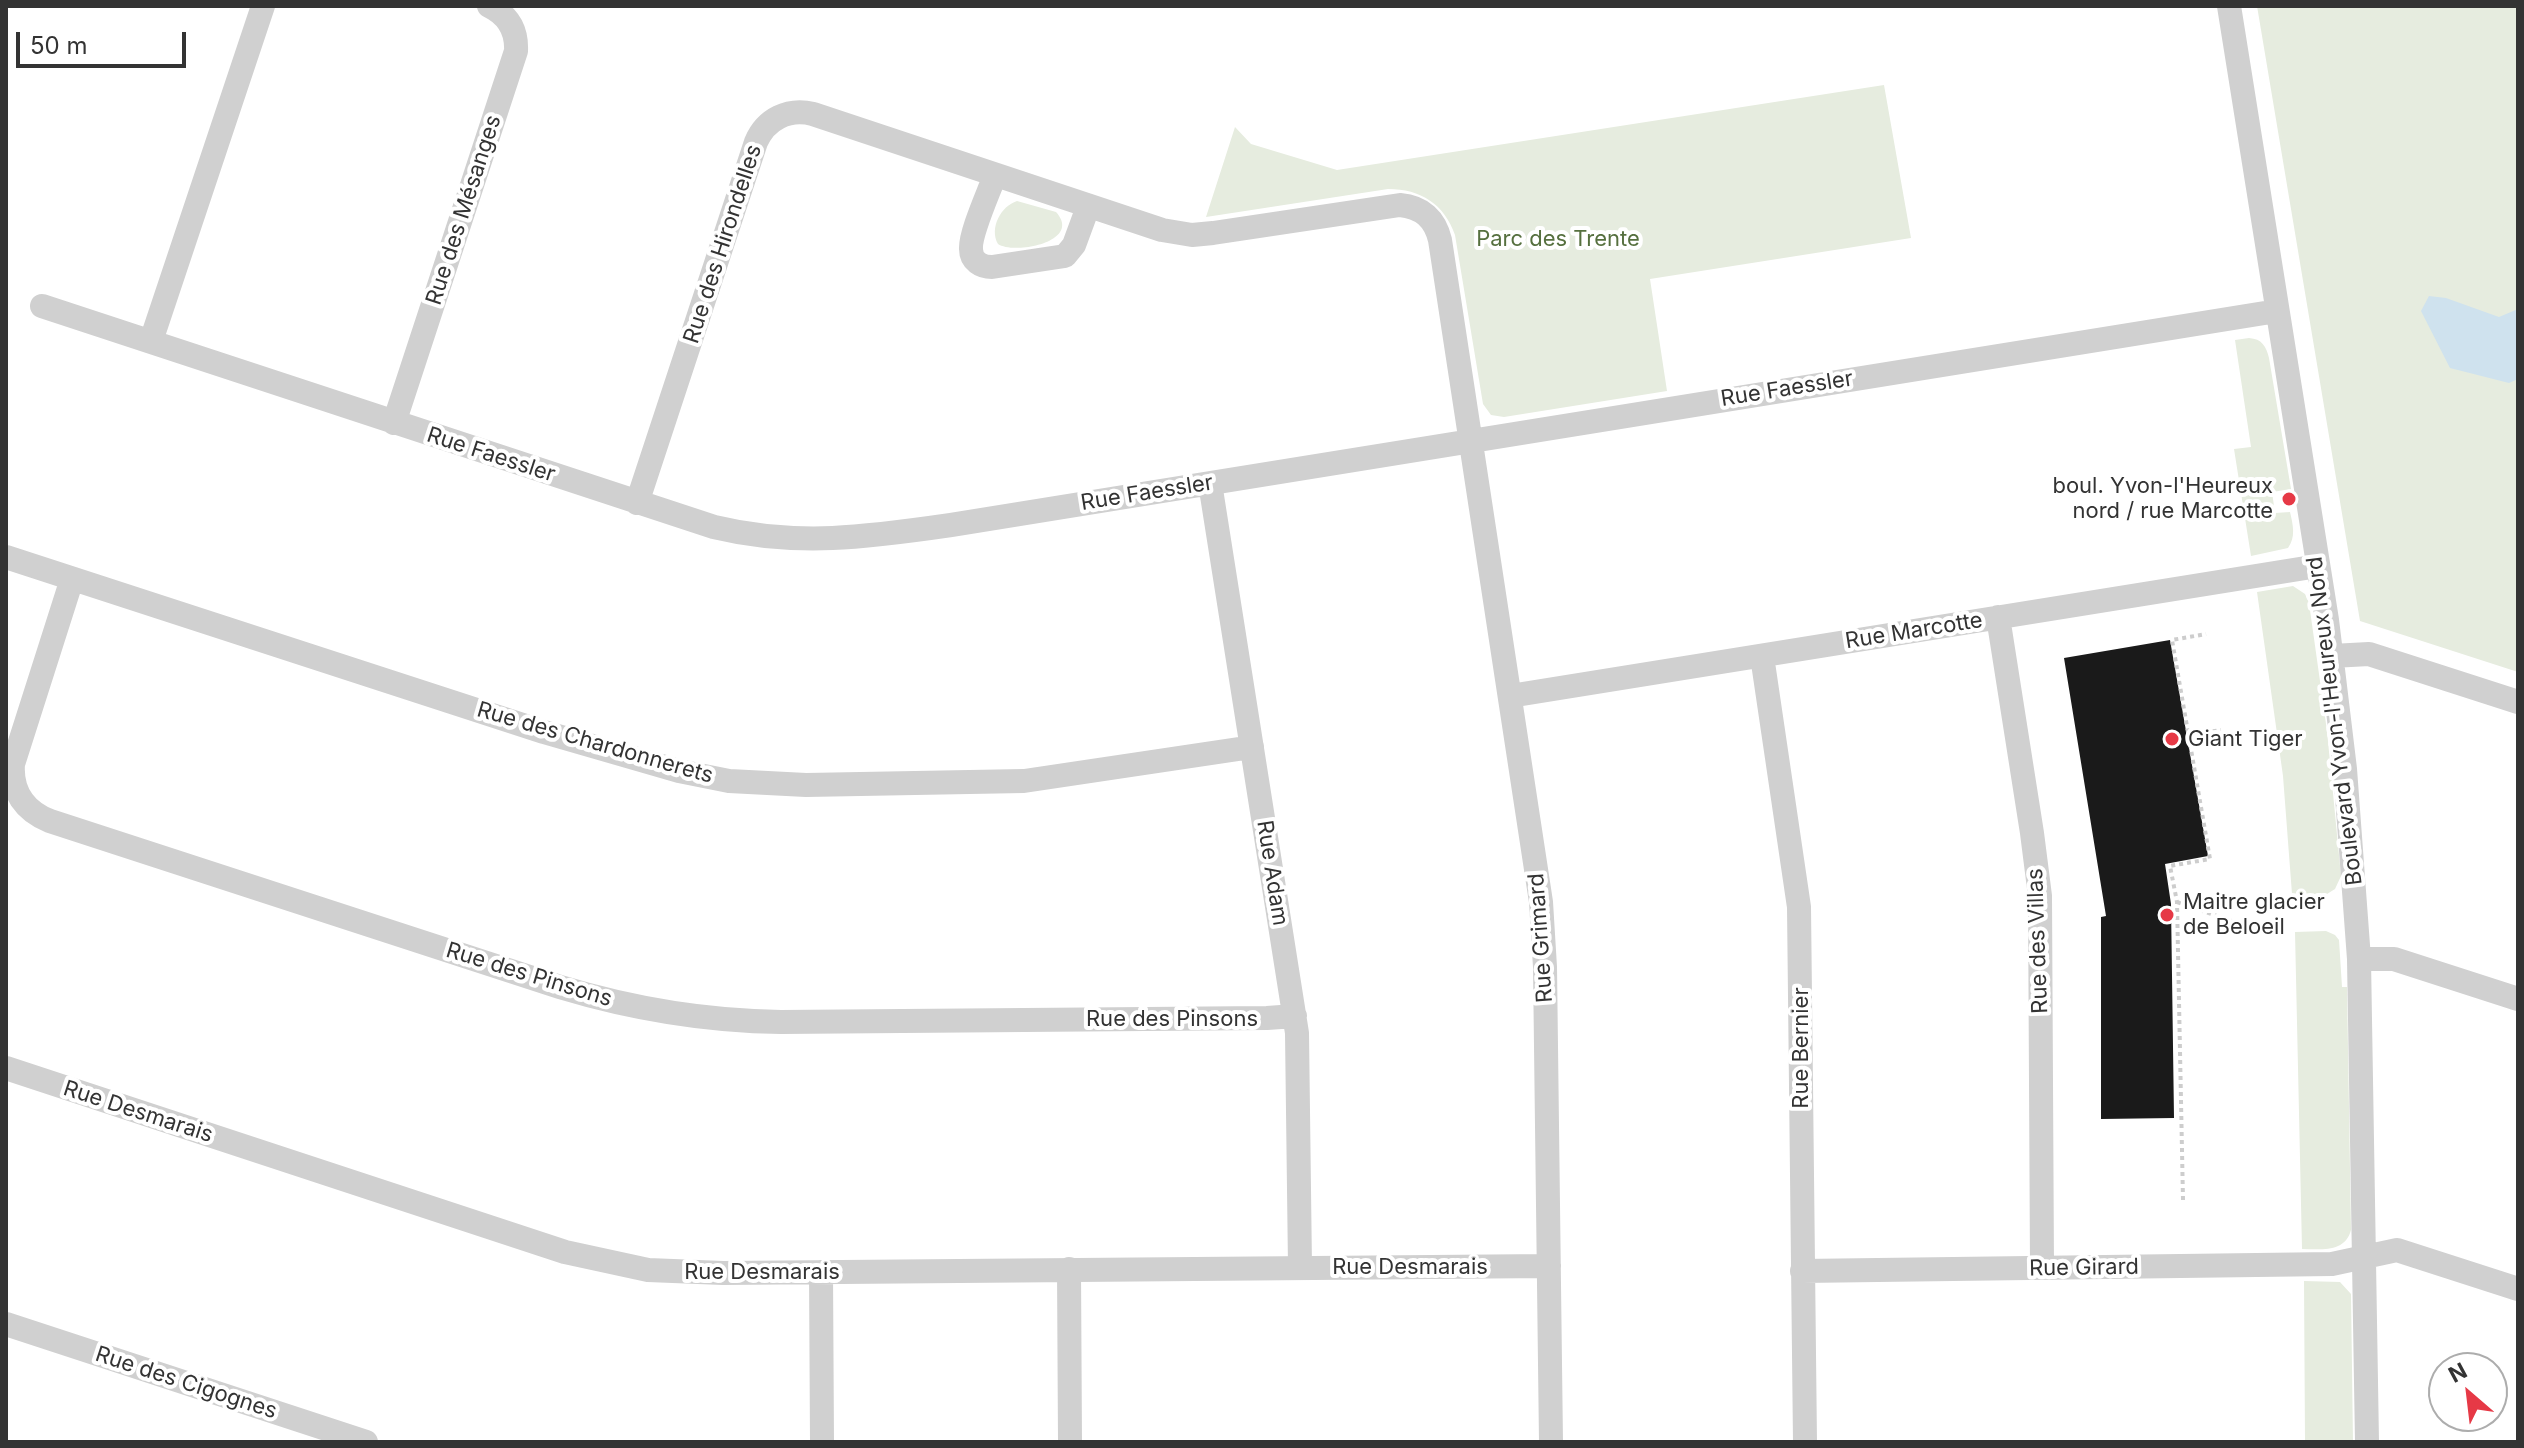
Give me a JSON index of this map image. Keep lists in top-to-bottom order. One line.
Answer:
{"streets":{"street":["Rue des Mésanges","Rue des Hirondelles","Rue Faessler","Rue Marcotte","Boulevard Yvon-l'Heureux Nord","Rue des Chardonnerets","Rue Adam","Rue Grimard","Rue des Villas","Rue des Pinsons","Rue Bernier","Rue Desmarais","Rue Girard","Rue des Cigognes"]},"crossings":[["Rue des Mésanges","Rue Faessler"],["Rue des Hirondelles","Rue Faessler"],["Rue des Hirondelles","Rue Grimard"],["Rue Faessler","Boulevard Yvon-l'Heureux Nord"],["Rue Faessler","Rue Adam"],["Rue Faessler","Rue Grimard"],["Rue Marcotte","Boulevard Yvon-l'Heureux Nord"],["Rue Marcotte","Rue Grimard"],["Rue Marcotte","Rue des Villas"],["Rue Marcotte","Rue Bernier"],["Boulevard Yvon-l'Heureux Nord","Rue Girard"],["Rue des Chardonnerets","Rue Adam"],["Rue des Chardonnerets","Rue des Pinsons"],["Rue Adam","Rue des Pinsons"],["Rue Adam","Rue Desmarais"],["Rue Grimard","Rue Desmarais"],["Rue des Villas","Rue Girard"],["Rue Bernier","Rue Girard"]],"parks":["Parc des Trente"],"places":["boul. Yvon-l'Heureux nord / rue Marcotte","Giant Tiger","Maitre glacier de Beloeil"],"scale_bar":"50 m","north":"top left"}
